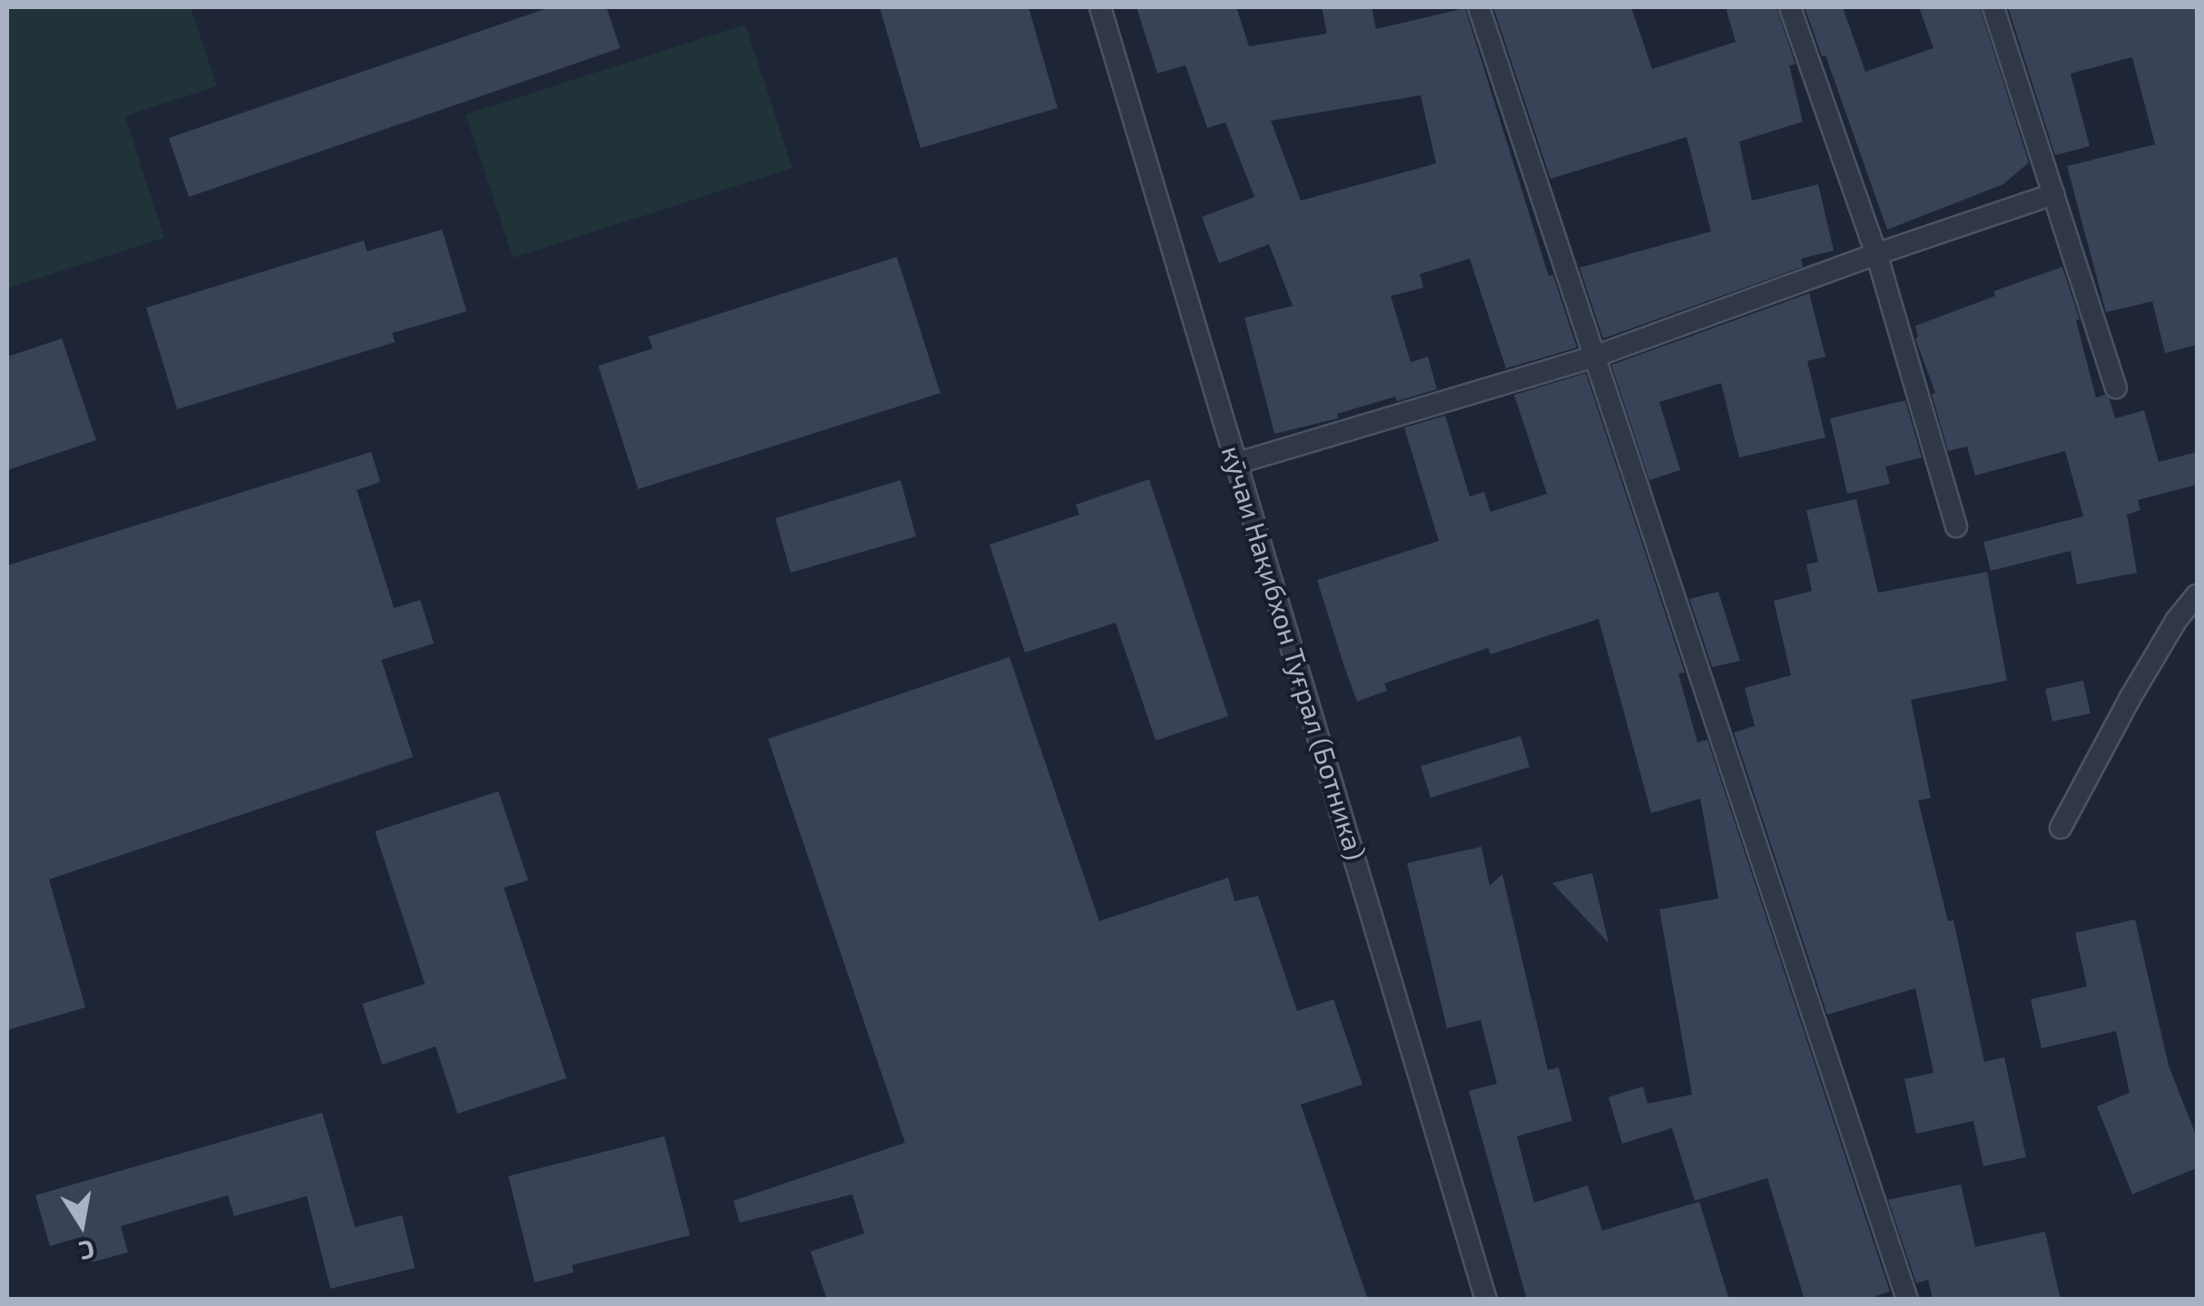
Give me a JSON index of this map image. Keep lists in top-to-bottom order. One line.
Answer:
{"streets":{"lane":["кӯчаи Нақибхон Туғрал (Ботника)"]},"north":"bottom"}
